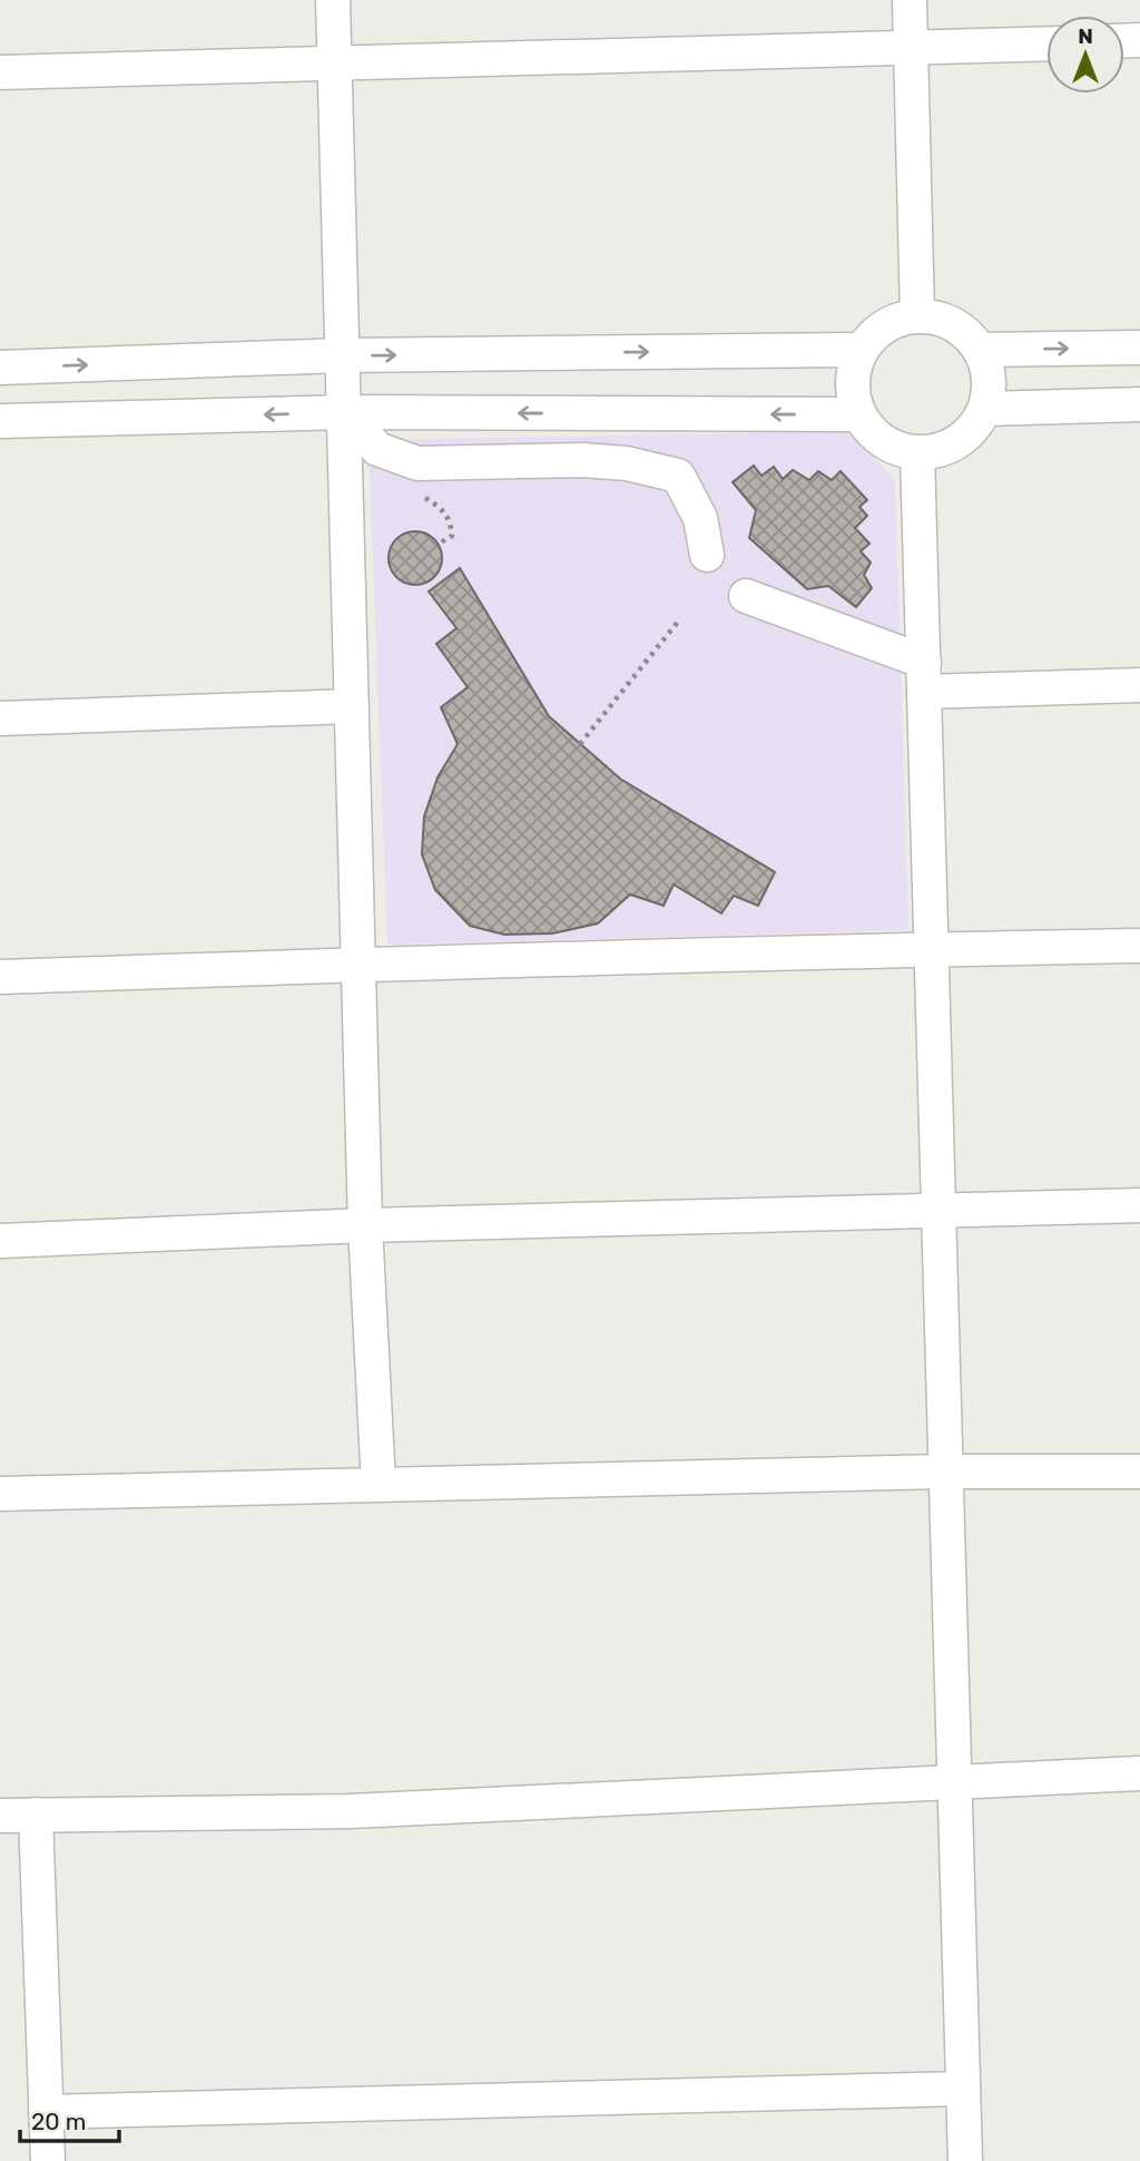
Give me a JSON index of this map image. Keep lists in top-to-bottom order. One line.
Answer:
{"scale_bar":"20 m","north":"top"}
